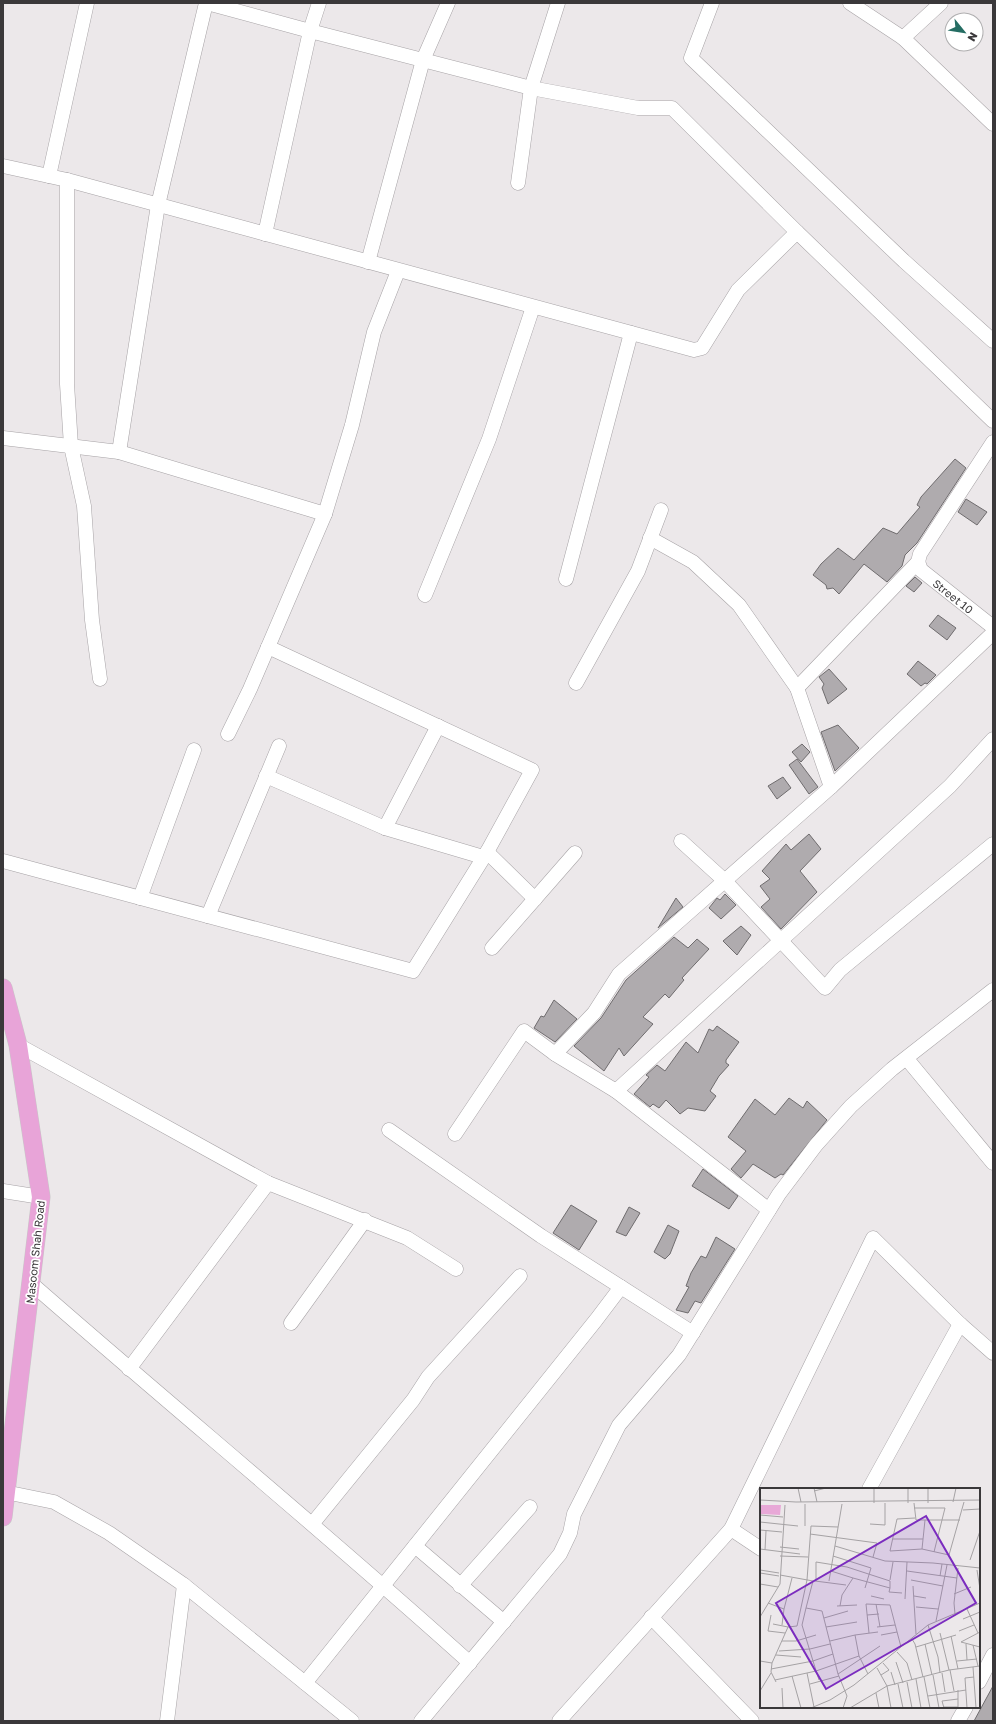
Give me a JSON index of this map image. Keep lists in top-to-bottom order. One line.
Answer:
{"streets":{"main road":["Masoom Shah Road"],"street":["Street 10"]},"north":"bottom right"}
